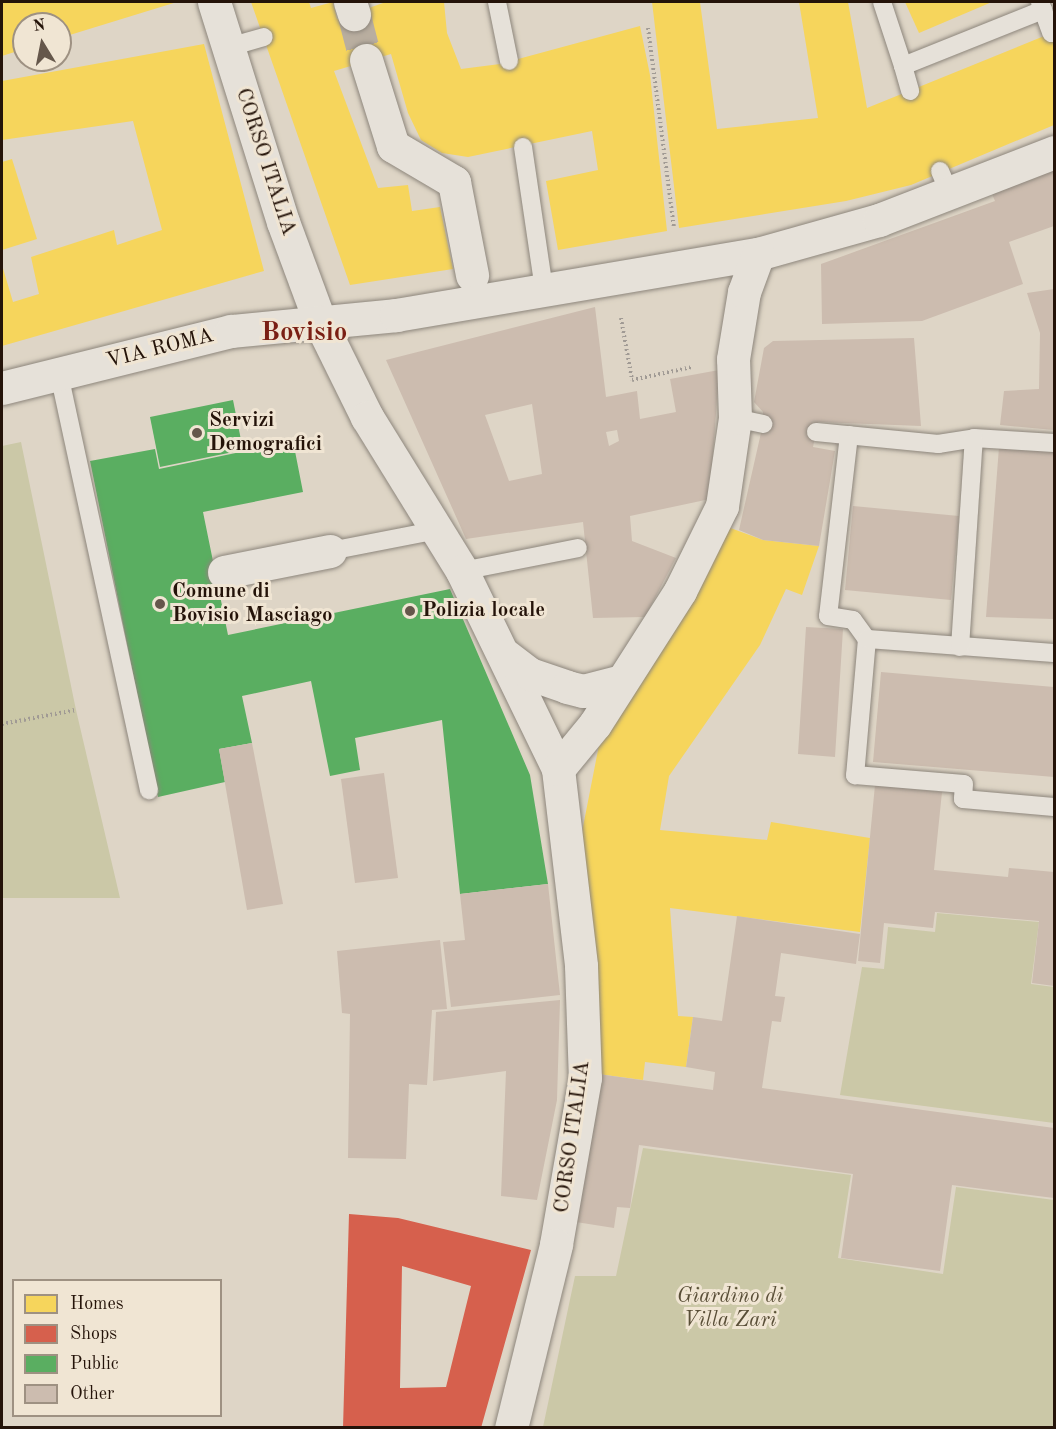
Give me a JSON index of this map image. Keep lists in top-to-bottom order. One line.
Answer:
{"streets":{"street":["CORSO ITALIA","VIA ROMA"]},"crossings":[["CORSO ITALIA","VIA ROMA"]],"districts":["Bovisio"],"parks":["Giardino di Villa Zari"],"places":["Servizi Demografici","Comune di Bovisio Masciago","Polizia locale"],"legend":["Homes","Shops","Public","Other"],"north":"top"}
